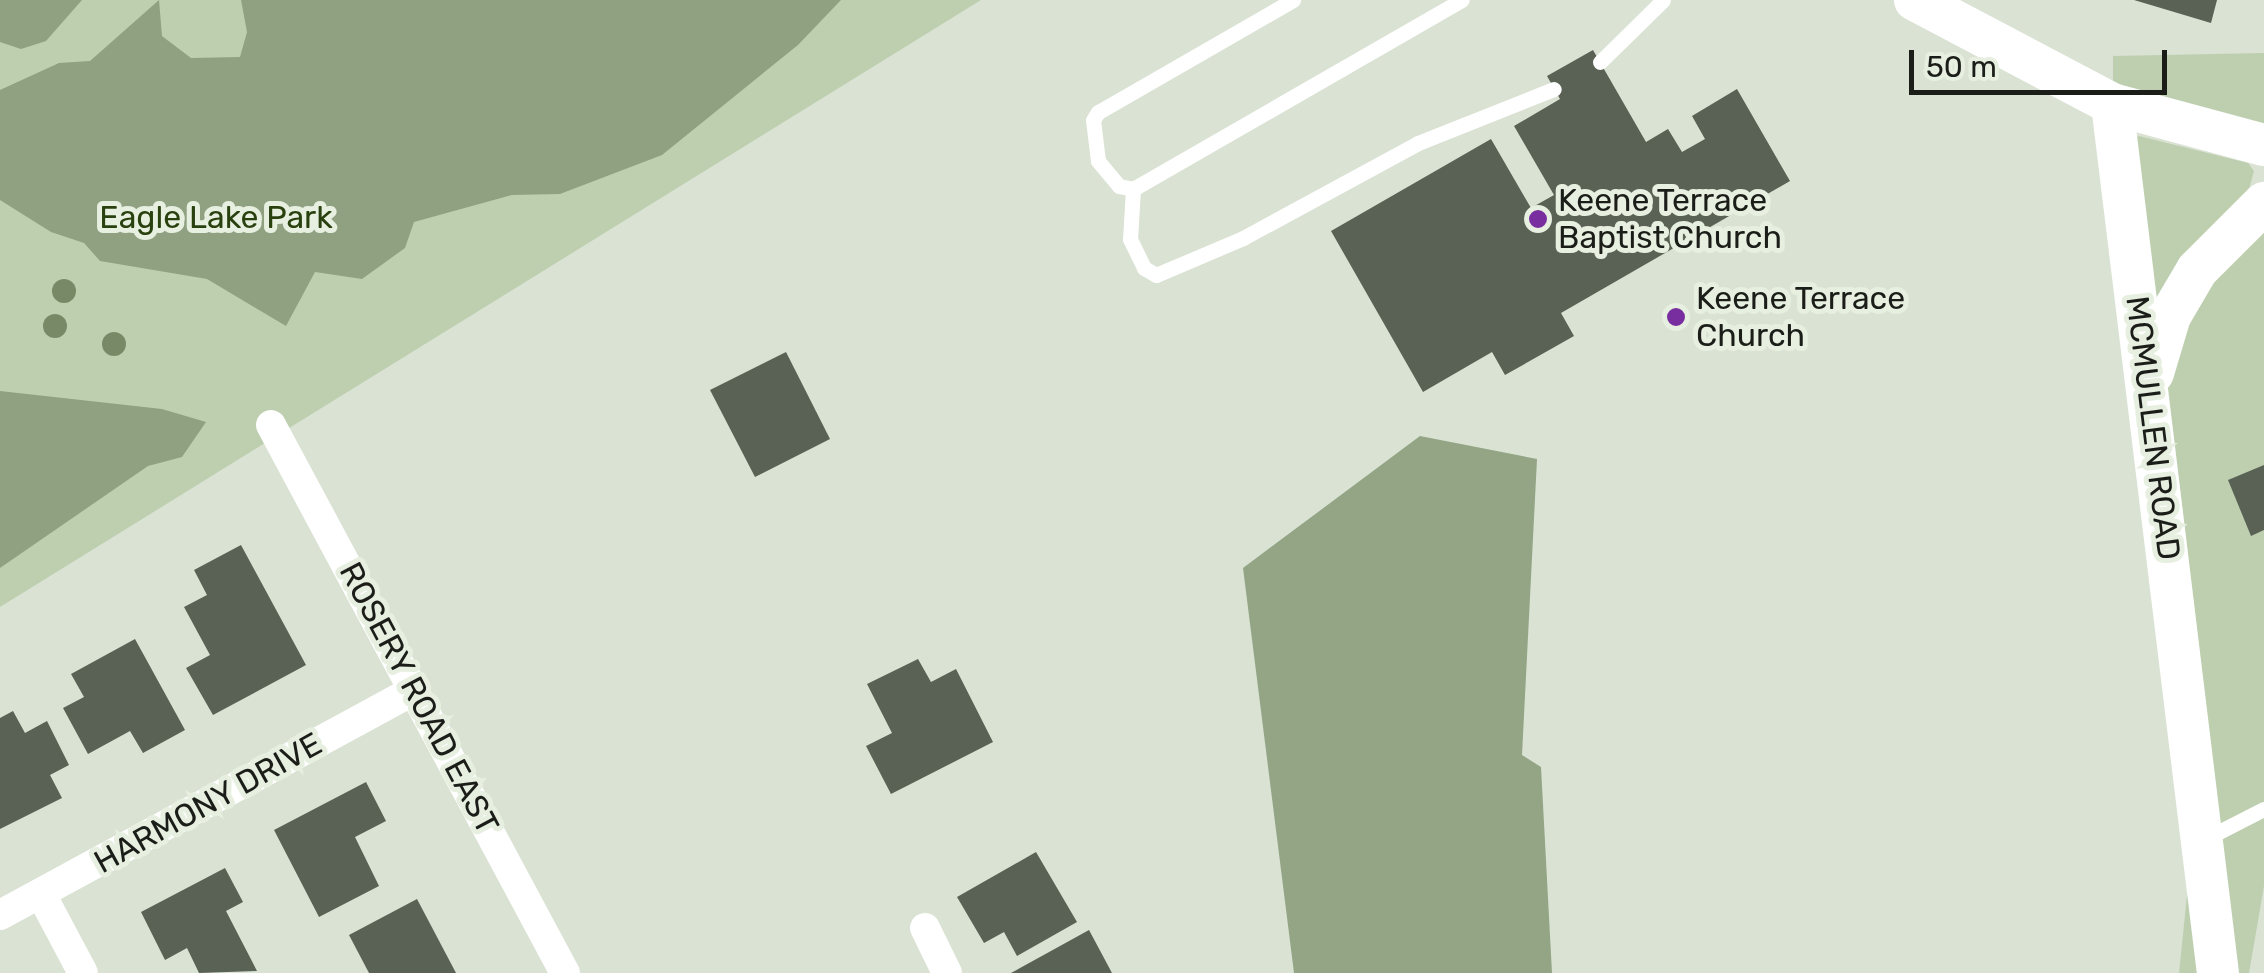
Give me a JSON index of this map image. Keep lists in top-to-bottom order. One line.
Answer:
{"streets":{"street":["MCMULLEN ROAD","ROSERY ROAD EAST","HARMONY DRIVE"]},"crossings":[["ROSERY ROAD EAST","HARMONY DRIVE"]],"parks":["Eagle Lake Park"],"places":["Keene Terrace Baptist Church","Keene Terrace Church"],"scale_bar":"50 m"}
